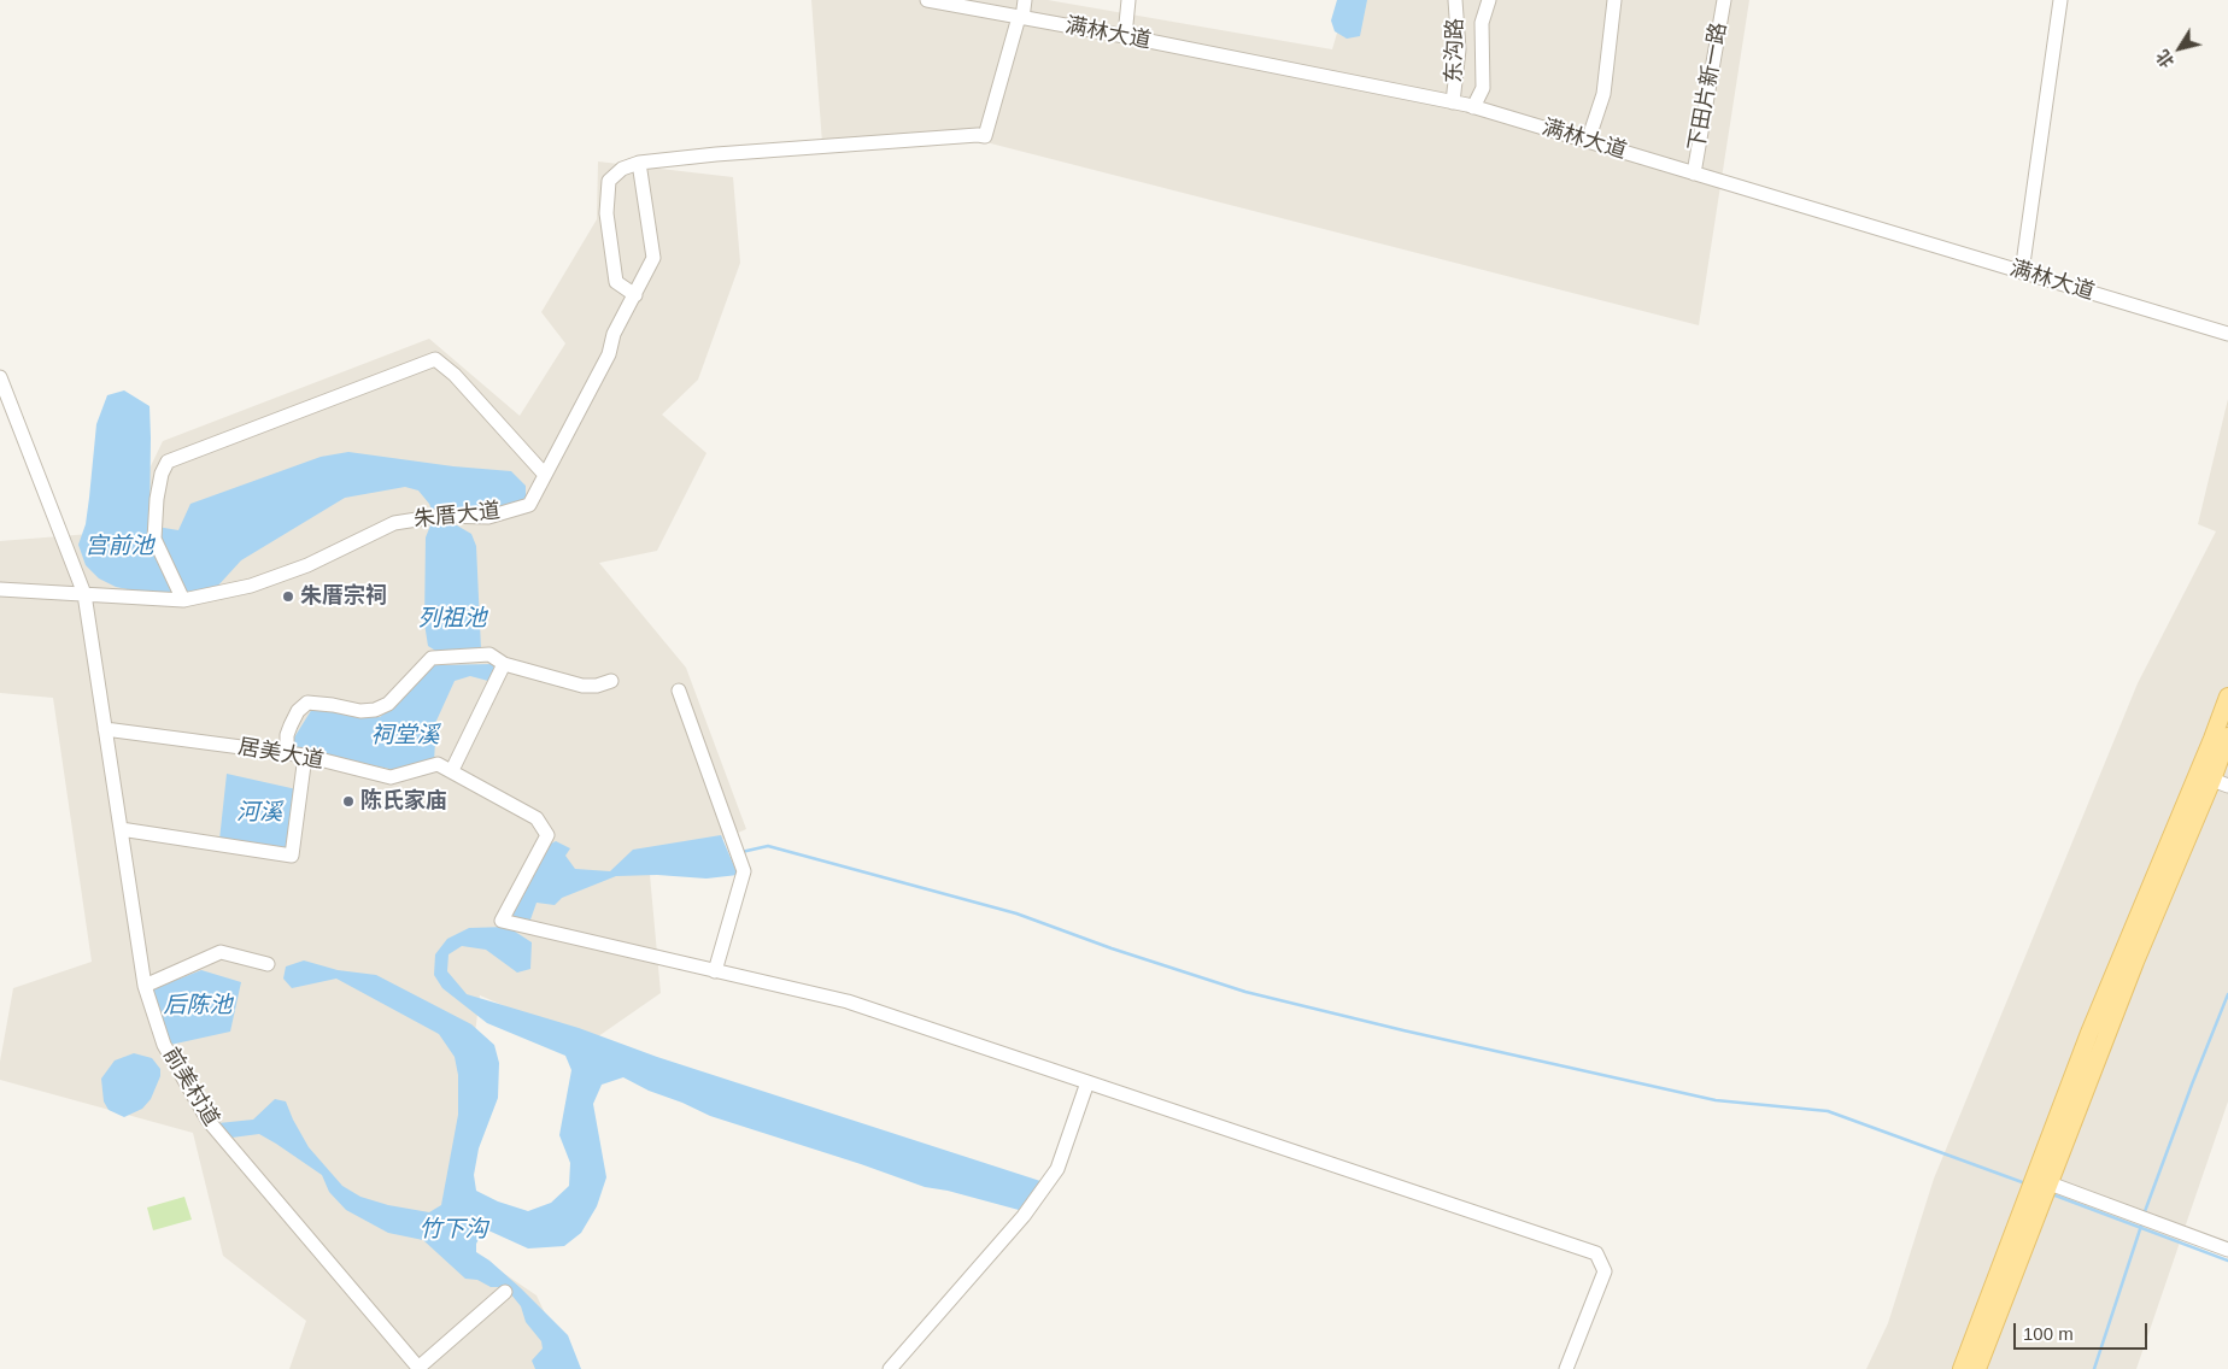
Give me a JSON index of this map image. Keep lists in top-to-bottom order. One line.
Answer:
{"streets":{"street":["满林大道","东沟路","下田片新一路","朱厝大道","居美大道","前美村道"]},"crossings":[["满林大道","东沟路"],["满林大道","下田片新一路"],["朱厝大道","前美村道"],["居美大道","前美村道"]],"water":["宫前池","列祖池","祠堂溪","河溪","后陈池","竹下沟"],"places":["朱厝宗祠","陈氏家庙"],"scale_bar":"100 m","north":"bottom left"}
